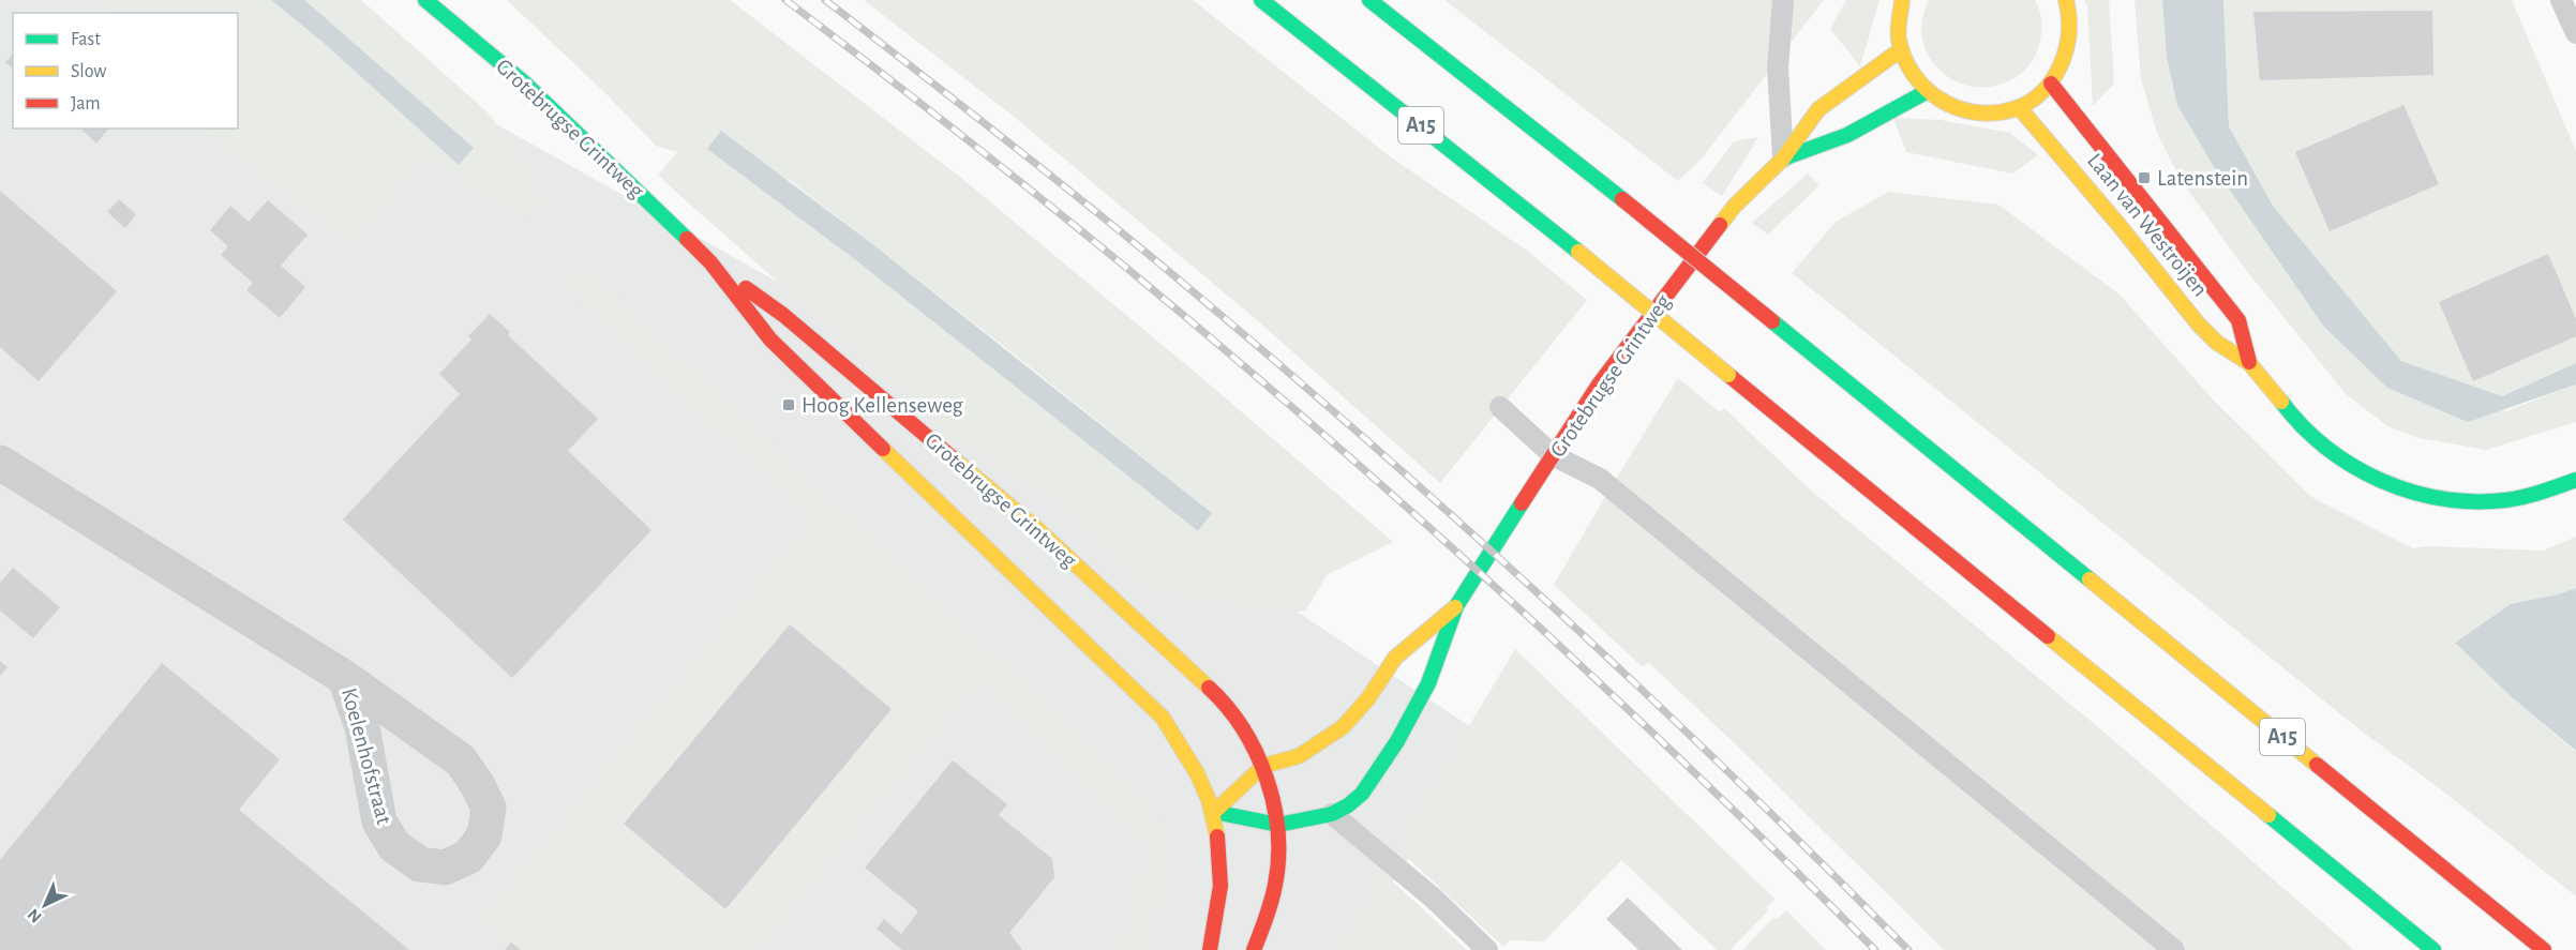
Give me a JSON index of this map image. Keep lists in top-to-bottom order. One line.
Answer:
{"streets":{"main road":["A15","Grotebrugse Grintweg","Laan van Westroijen"],"street":["Koelenhofstraat"]},"places":{"transit":["Latenstein","Hoog Kellenseweg"]},"legend":["Fast","Slow","Jam"],"north":"bottom left"}
